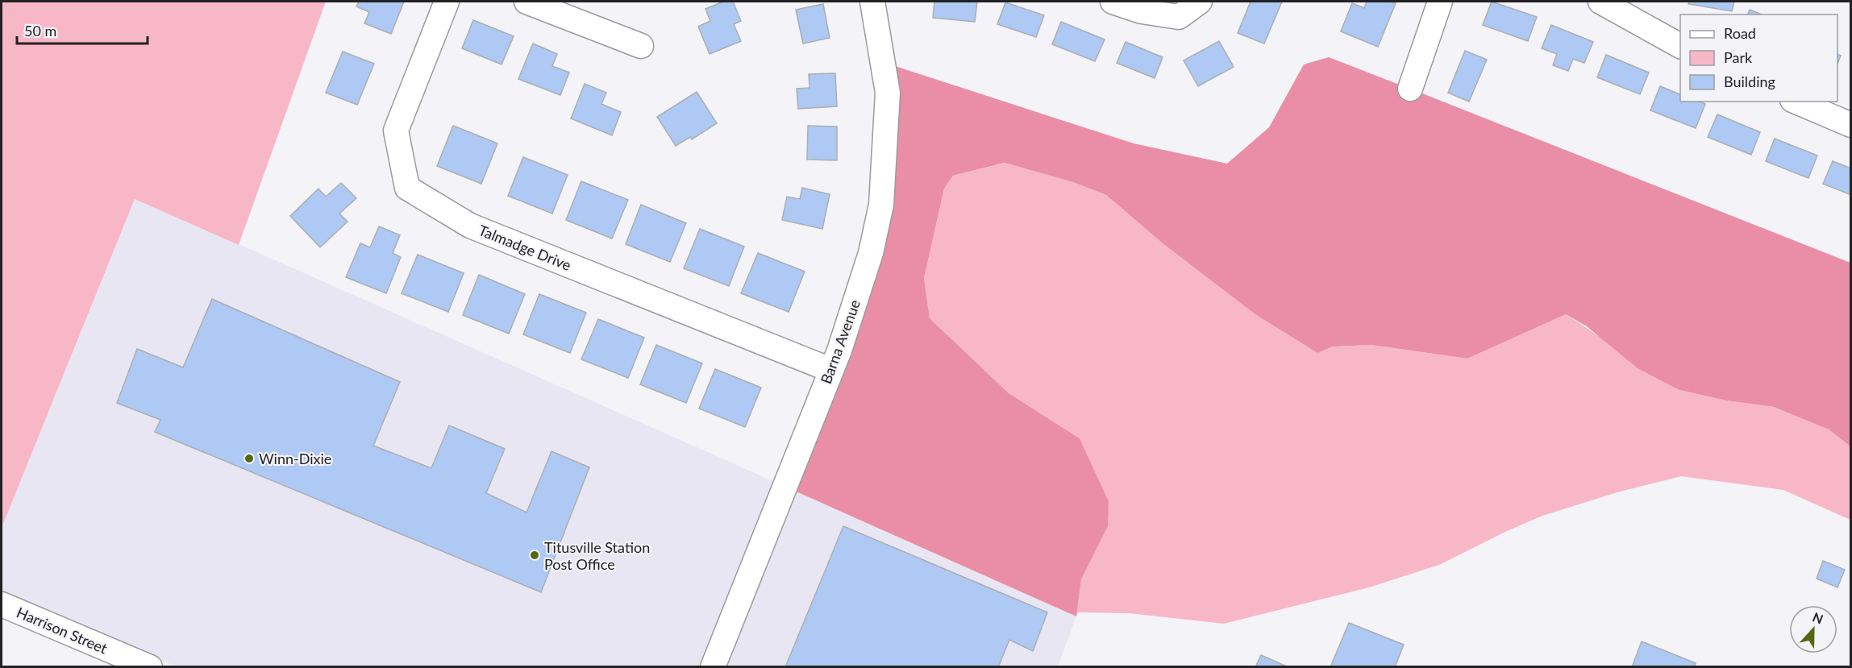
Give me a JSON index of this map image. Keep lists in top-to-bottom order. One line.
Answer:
{"streets":{"street":["Talmadge Drive","Barna Avenue","Harrison Street"]},"crossings":[["Talmadge Drive","Barna Avenue"]],"places":["Winn-Dixie","Titusville Station Post Office"],"legend":["Road","Park","Building"],"scale_bar":"50 m","north":"top"}
